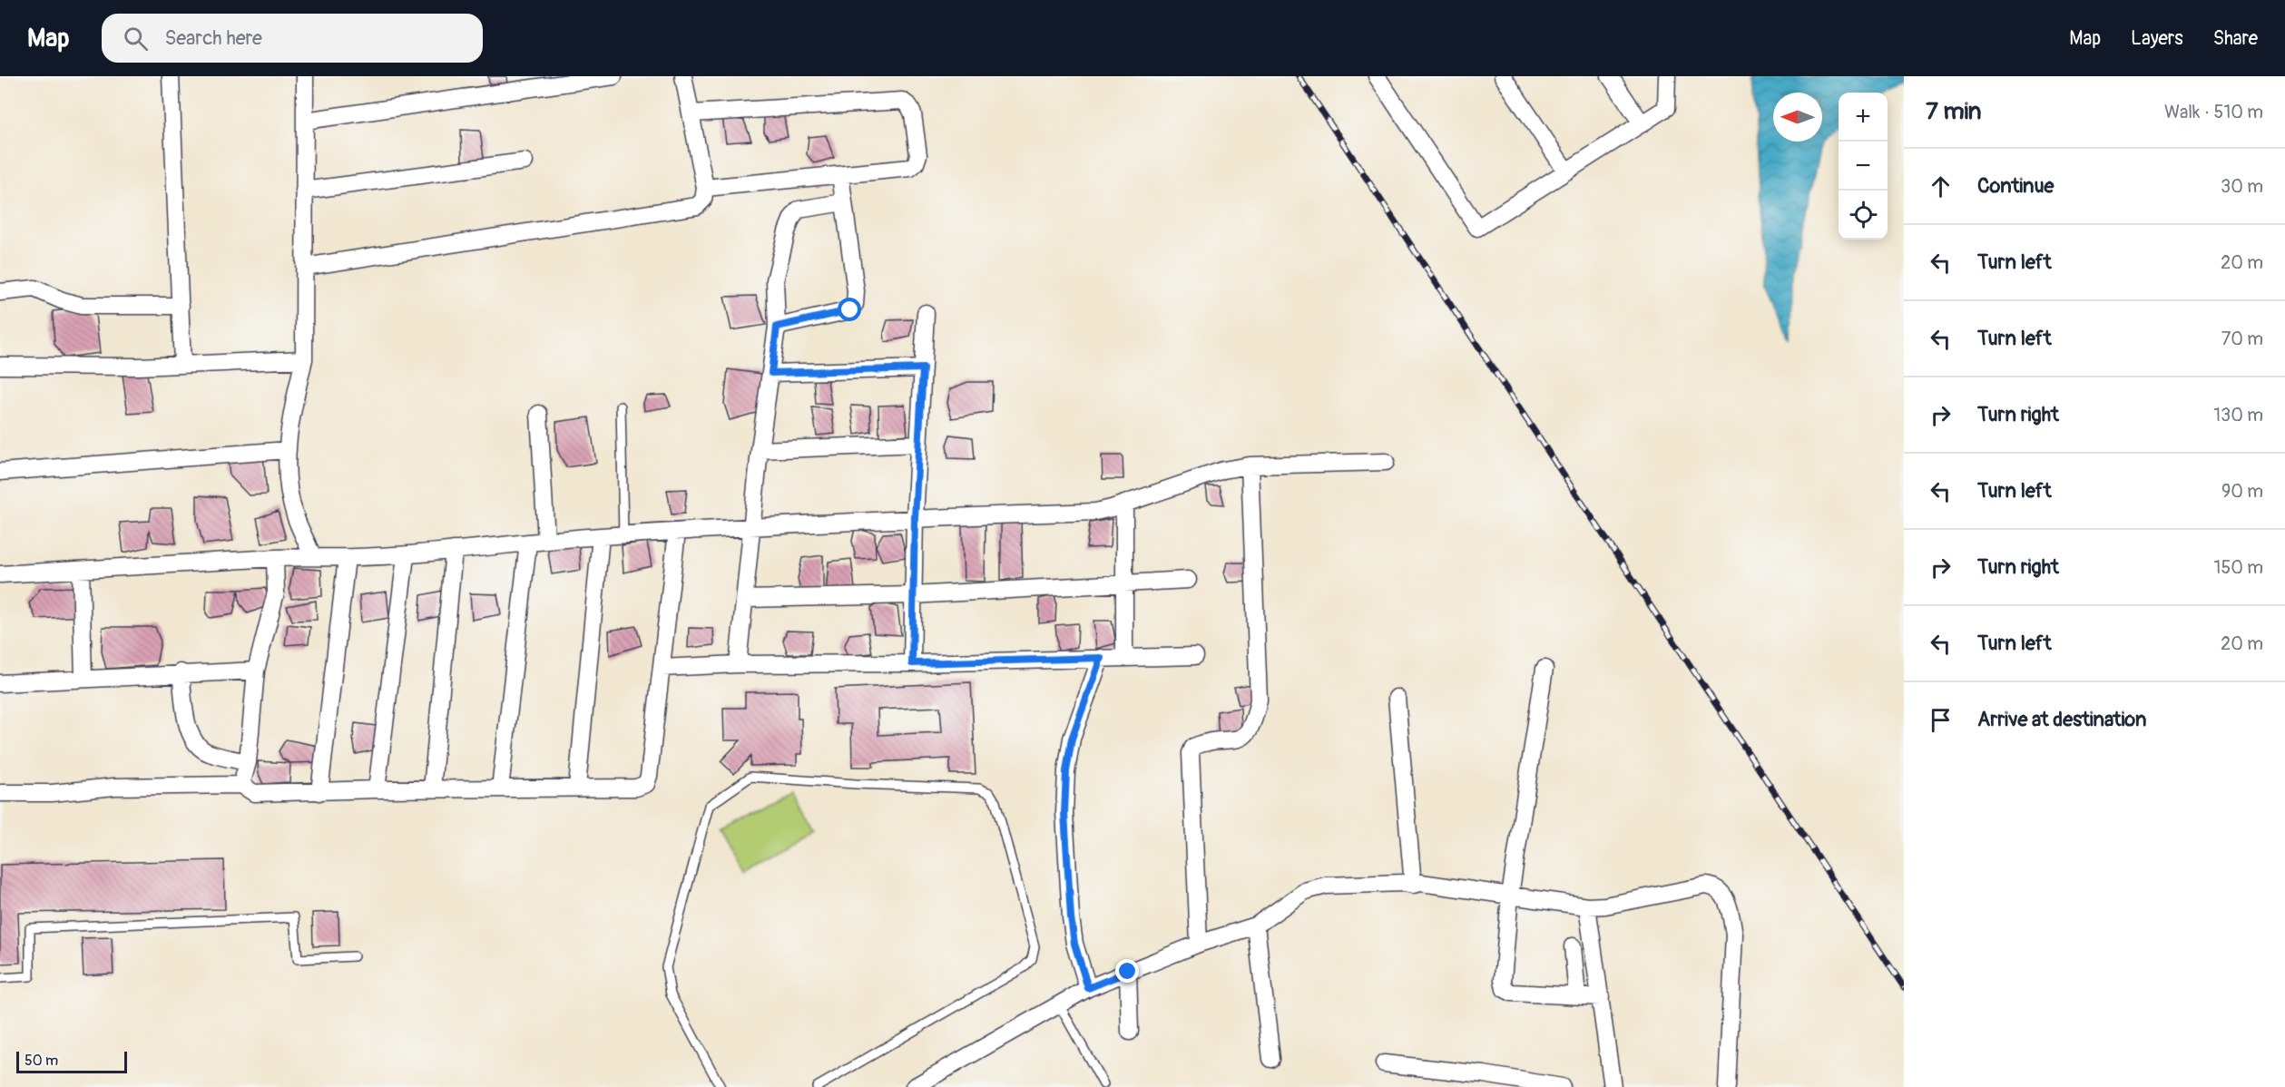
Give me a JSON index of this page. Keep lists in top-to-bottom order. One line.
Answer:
{"scale_bar":"50 m","north":"left","page":{"header":"Map","search":"Search here","nav":["Map","Layers","Share"],"heading":["7 min","Walk · 510 m"],"map_buttons":["+","−"],"list":[["Continue","30 m"],["Turn left","20 m"],["Turn left","70 m"],["Turn right","130 m"],["Turn left","90 m"],["Turn right","150 m"],["Turn left","20 m"],"Arrive at destination"],"scale":"50 m"}}
